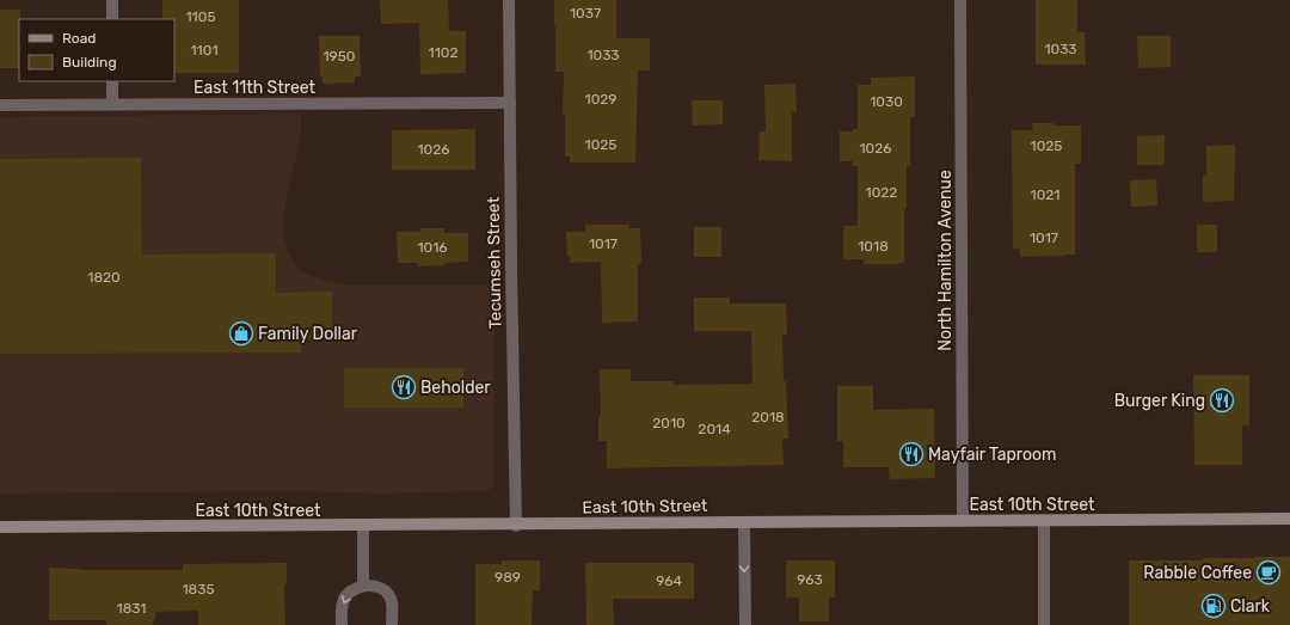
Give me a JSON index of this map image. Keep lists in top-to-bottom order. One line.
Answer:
{"streets":{"main road":["East 10th Street"],"street":["East 11th Street","North Hamilton Avenue","Tecumseh Street"]},"crossings":[["East 11th Street","Tecumseh Street"],["North Hamilton Avenue","East 10th Street"],["Tecumseh Street","East 10th Street"]],"places":{"shop":["Family Dollar"],"restaurant":["Beholder","Burger King","Mayfair Taproom"],"cafe":["Rabble Coffee"],"fuel station":["Clark"]},"house_numbers":["1037","1105","1033","1101","1102","1033","1950","1029","1030","1025","1025","1026","1026","1022","1021","1017","1017","1018","1016","1820","2018","2010","2014","989","963","964","1835","1831"],"legend":["Road","Building"]}
